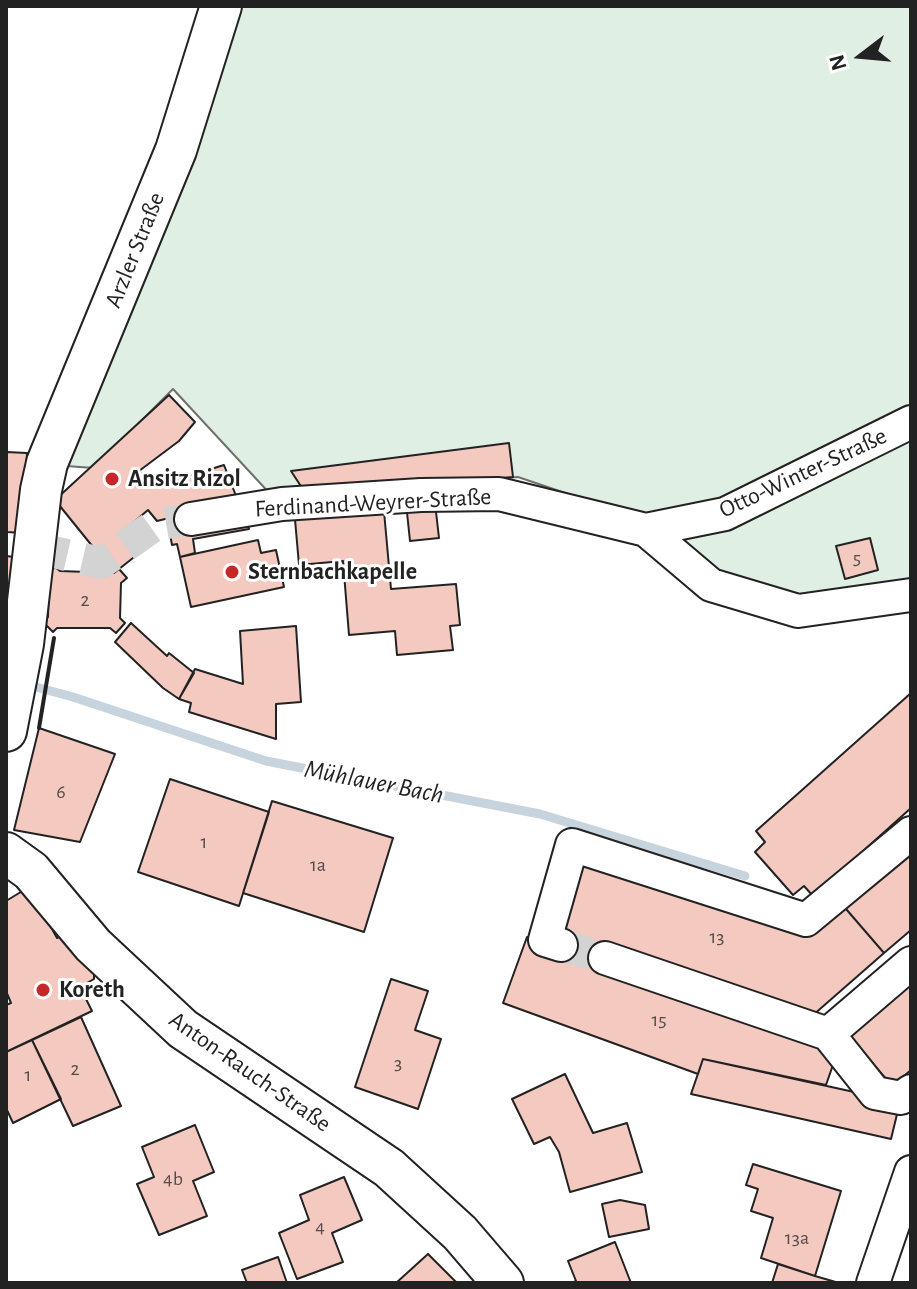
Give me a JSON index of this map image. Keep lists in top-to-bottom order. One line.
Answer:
{"streets":{"main road":["Arzler Straße","Anton-Rauch-Straße"],"street":["Otto-Winter-Straße","Ferdinand-Weyrer-Straße"]},"crossings":[["Otto-Winter-Straße","Ferdinand-Weyrer-Straße"]],"water":["Mühlauer Bach"],"places":["Ansitz Rizol","Sternbachkapelle","Koreth"],"house_numbers":["5","2","6","1","1a","13","15","3","2","1","4b","4","13a"],"north":"left"}
